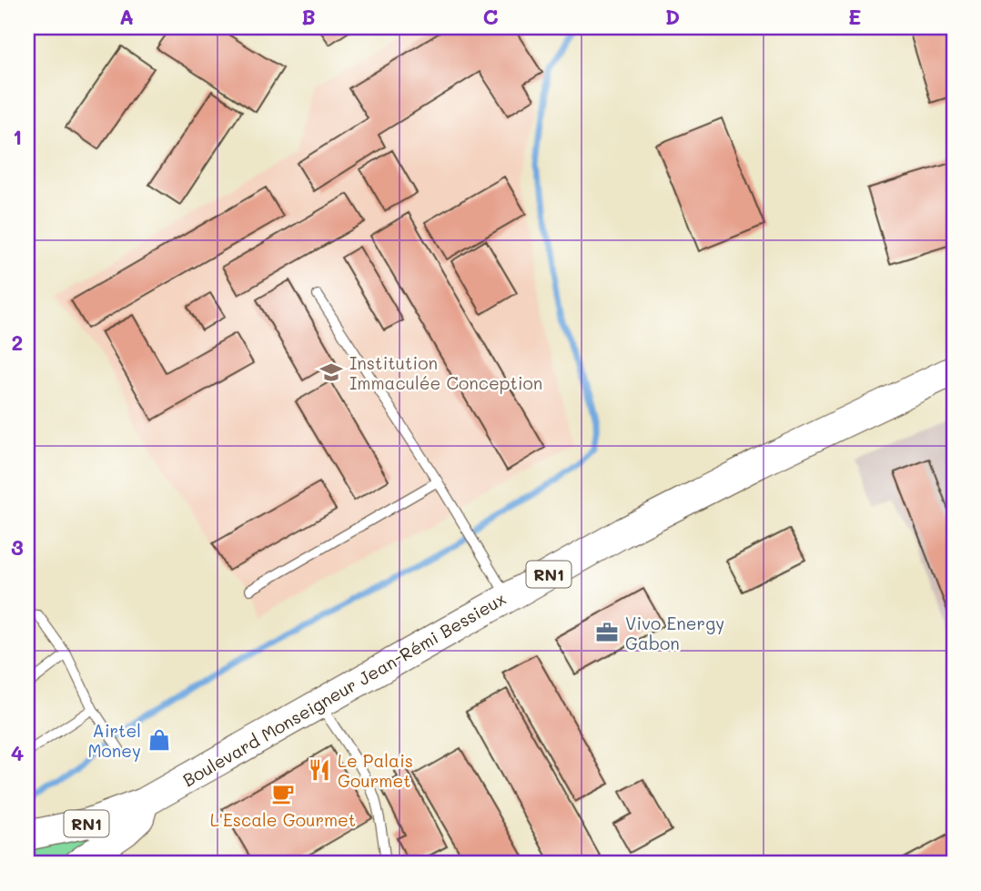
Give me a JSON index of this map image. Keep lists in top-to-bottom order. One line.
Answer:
{"streets":{"main road":["RN1","Boulevard Monseigneur Jean-Rémi Bessieux"]},"places":{"school or university":["Institution Immaculée Conception"],"office":["Vivo Energy Gabon"],"shop":["Airtel Money"],"restaurant":["Le Palais Gourmet"],"cafe":["L'Escale Gourmet"]},"grid":{"columns":["A","B","C","D","E"],"rows":["1","2","3","4"]}}
